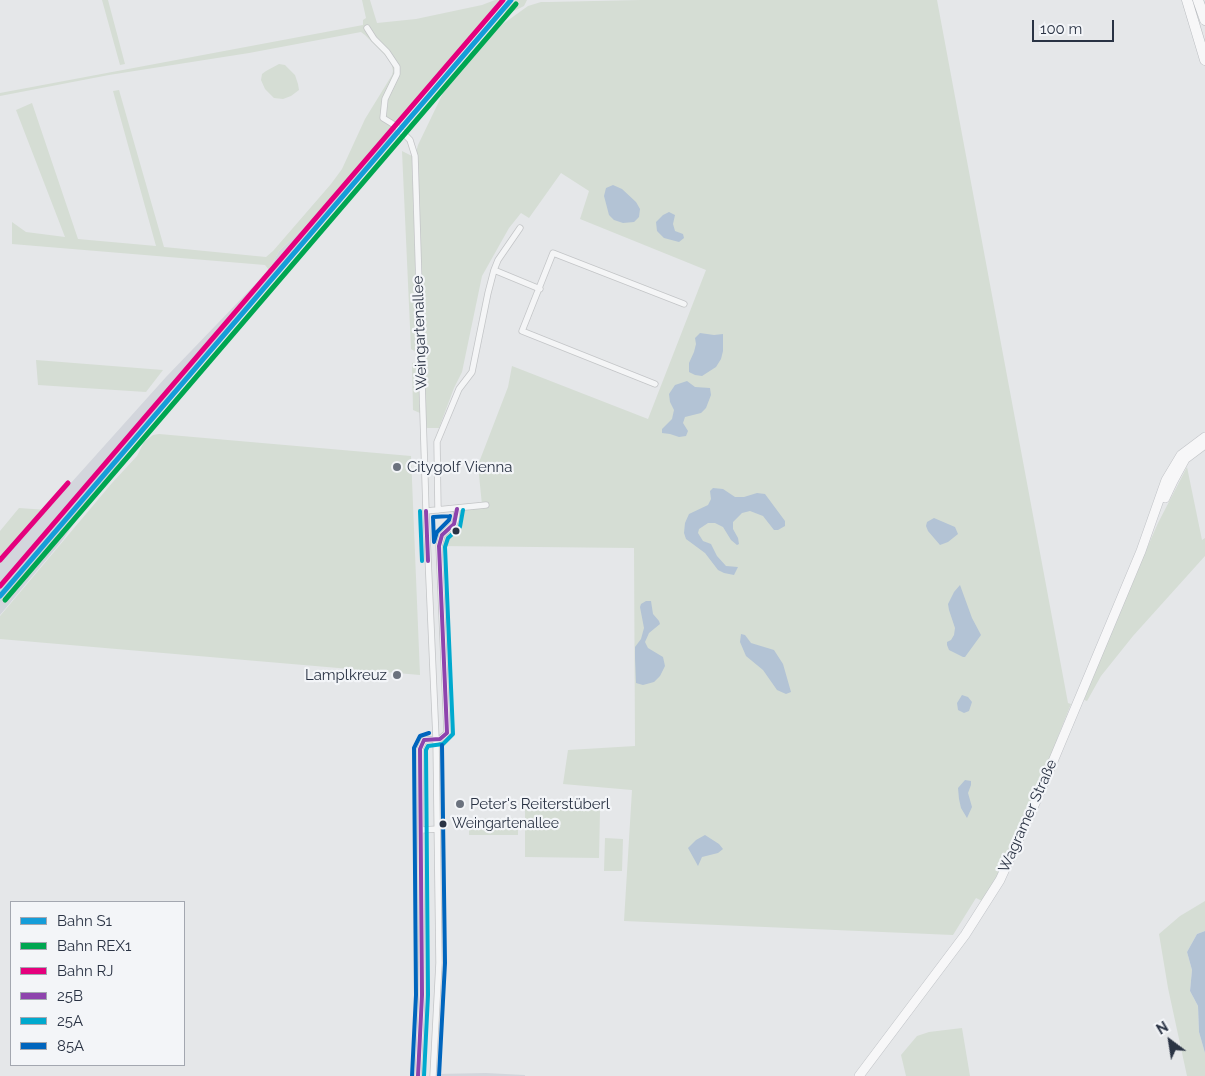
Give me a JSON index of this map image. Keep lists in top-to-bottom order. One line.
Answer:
{"streets":{"main road":["Wagramer Straße"],"street":["Weingartenallee"]},"places":["Citygolf Vienna","Lamplkreuz","Peter's Reiterstüberl","Weingartenallee"],"lines":["rail line S1","rail line RJ","rail line REX1","transit line 25B","transit line 25A","transit line 85A"],"legend":["Bahn S1","Bahn REX1","Bahn RJ","25B","25A","85A"],"scale_bar":"100 m","north":"top left"}
